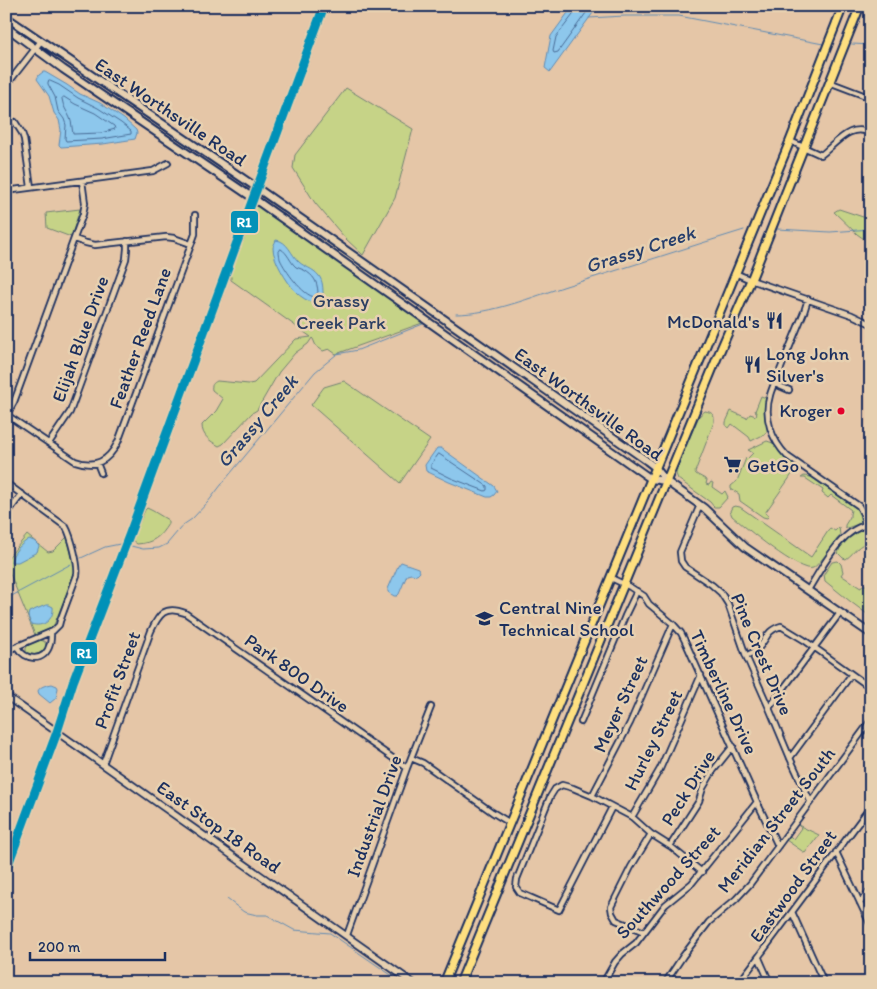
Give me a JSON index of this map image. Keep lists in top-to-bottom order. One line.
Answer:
{"streets":{"main road":["East Worthsville Road"],"street":["Feather Reed Lane","Elijah Blue Drive","Pine Crest Drive","Park 800 Drive","Profit Street","Timberline Drive","Meyer Street","Hurley Street","Peck Drive","Industrial Drive","Meridian Street South","East Stop 18 Road","Southwood Street","Eastwood Street"]},"crossings":[["Pine Crest Drive","Meridian Street South"],["Park 800 Drive","Profit Street"],["Park 800 Drive","Industrial Drive"],["Profit Street","East Stop 18 Road"],["Timberline Drive","Meyer Street"],["Timberline Drive","Hurley Street"],["Timberline Drive","Peck Drive"],["Timberline Drive","Meridian Street South"],["Timberline Drive","Southwood Street"],["Peck Drive","Southwood Street"],["Industrial Drive","East Stop 18 Road"]],"water":["Grassy Creek"],"parks":["Grassy Creek Park"],"places":{"restaurant":["McDonald's","Long John Silver's"],"other":["Kroger"],"supermarket":["GetGo"],"school or university":["Central Nine Technical School"]},"lines":["transit line R1"],"scale_bar":"200 m"}
